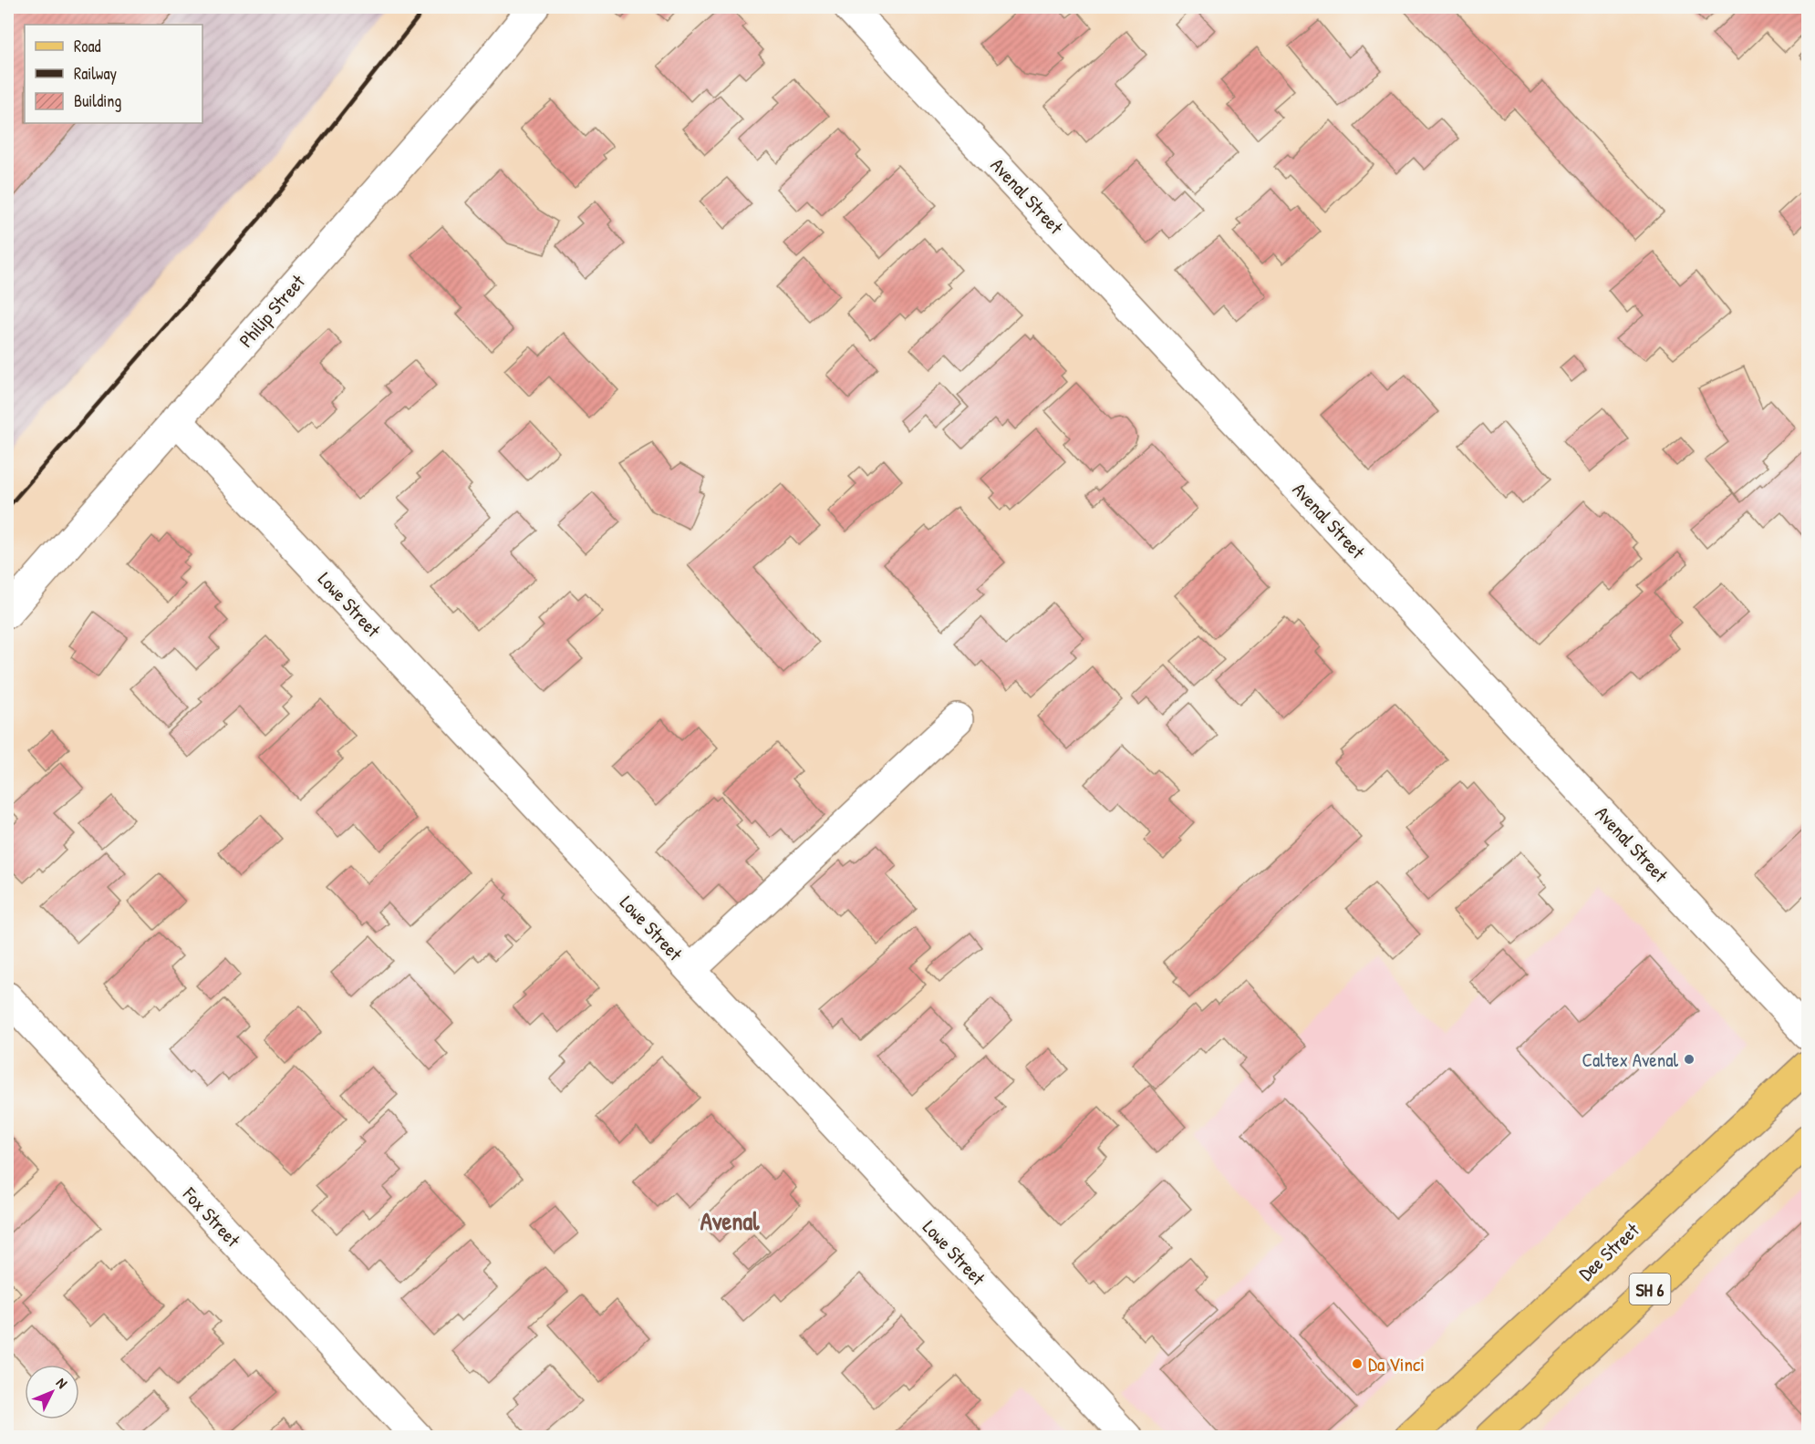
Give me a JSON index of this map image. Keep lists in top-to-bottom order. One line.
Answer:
{"streets":{"main road":["Dee Street","SH 6"],"street":["Avenal Street","Philip Street","Lowe Street","Fox Street"]},"crossings":[["Philip Street","Lowe Street"]],"districts":["Avenal"],"places":["Caltex Avenal","Da Vinci"],"legend":["Road","Railway","Building"],"north":"top right"}
